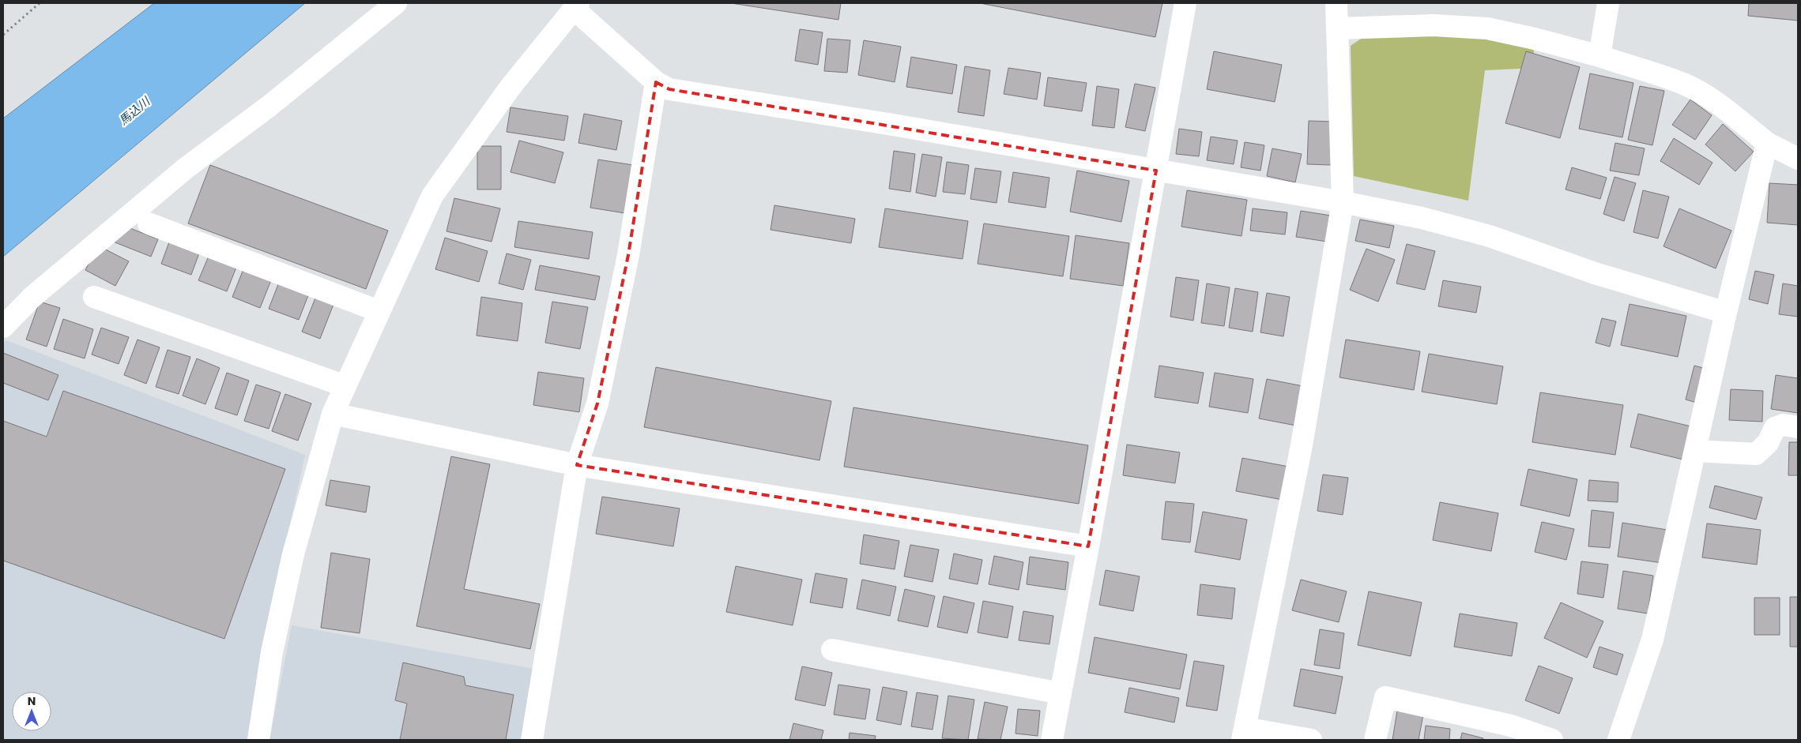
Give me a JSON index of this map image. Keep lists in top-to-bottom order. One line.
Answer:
{"water":["馬込川"],"north":"top"}
